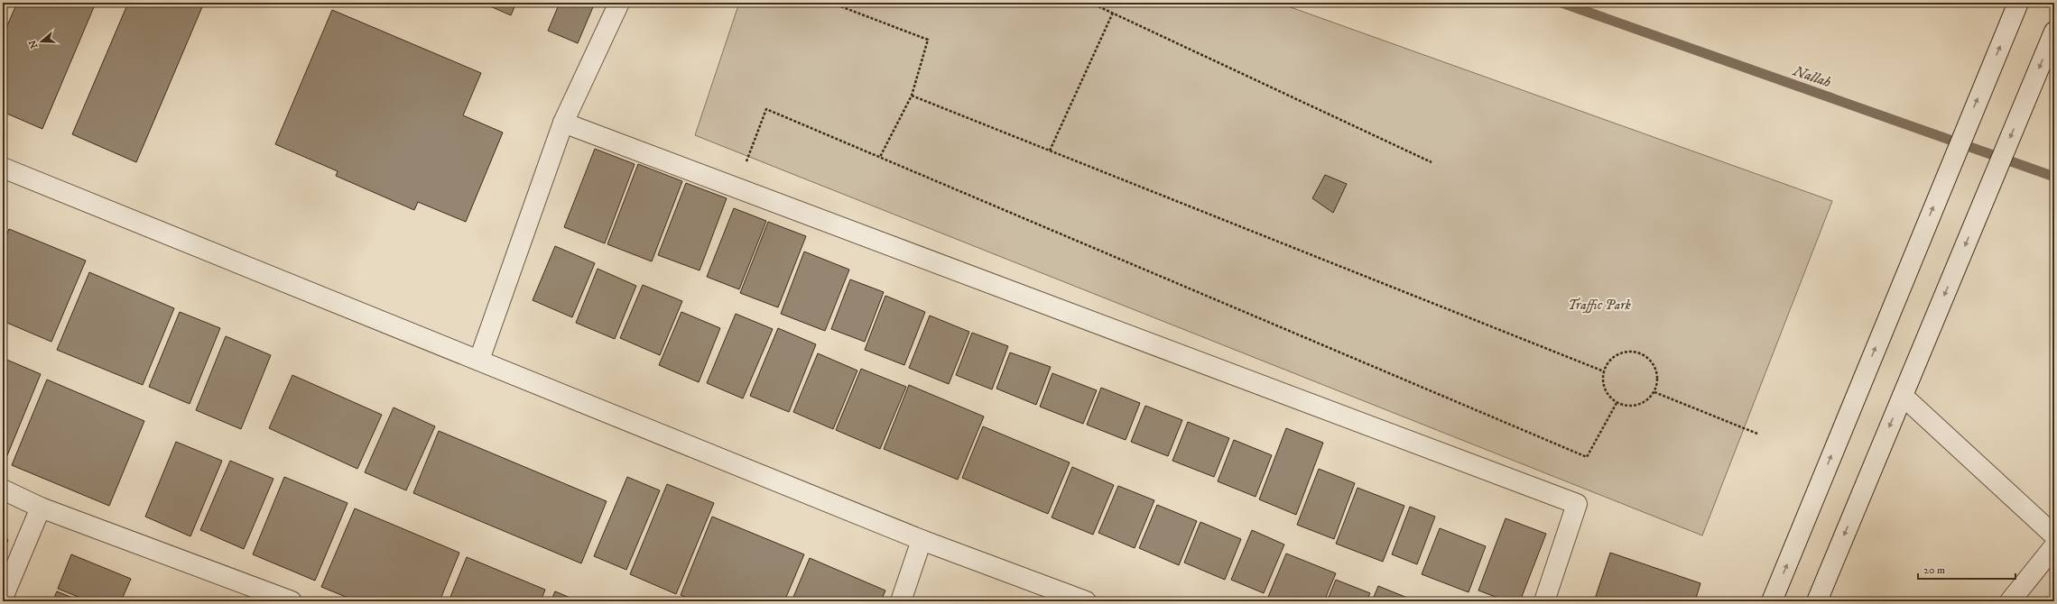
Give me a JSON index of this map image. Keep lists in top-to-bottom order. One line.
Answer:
{"water":["Nallah"],"parks":["Traffic Park"],"scale_bar":"20 m","north":"left"}
